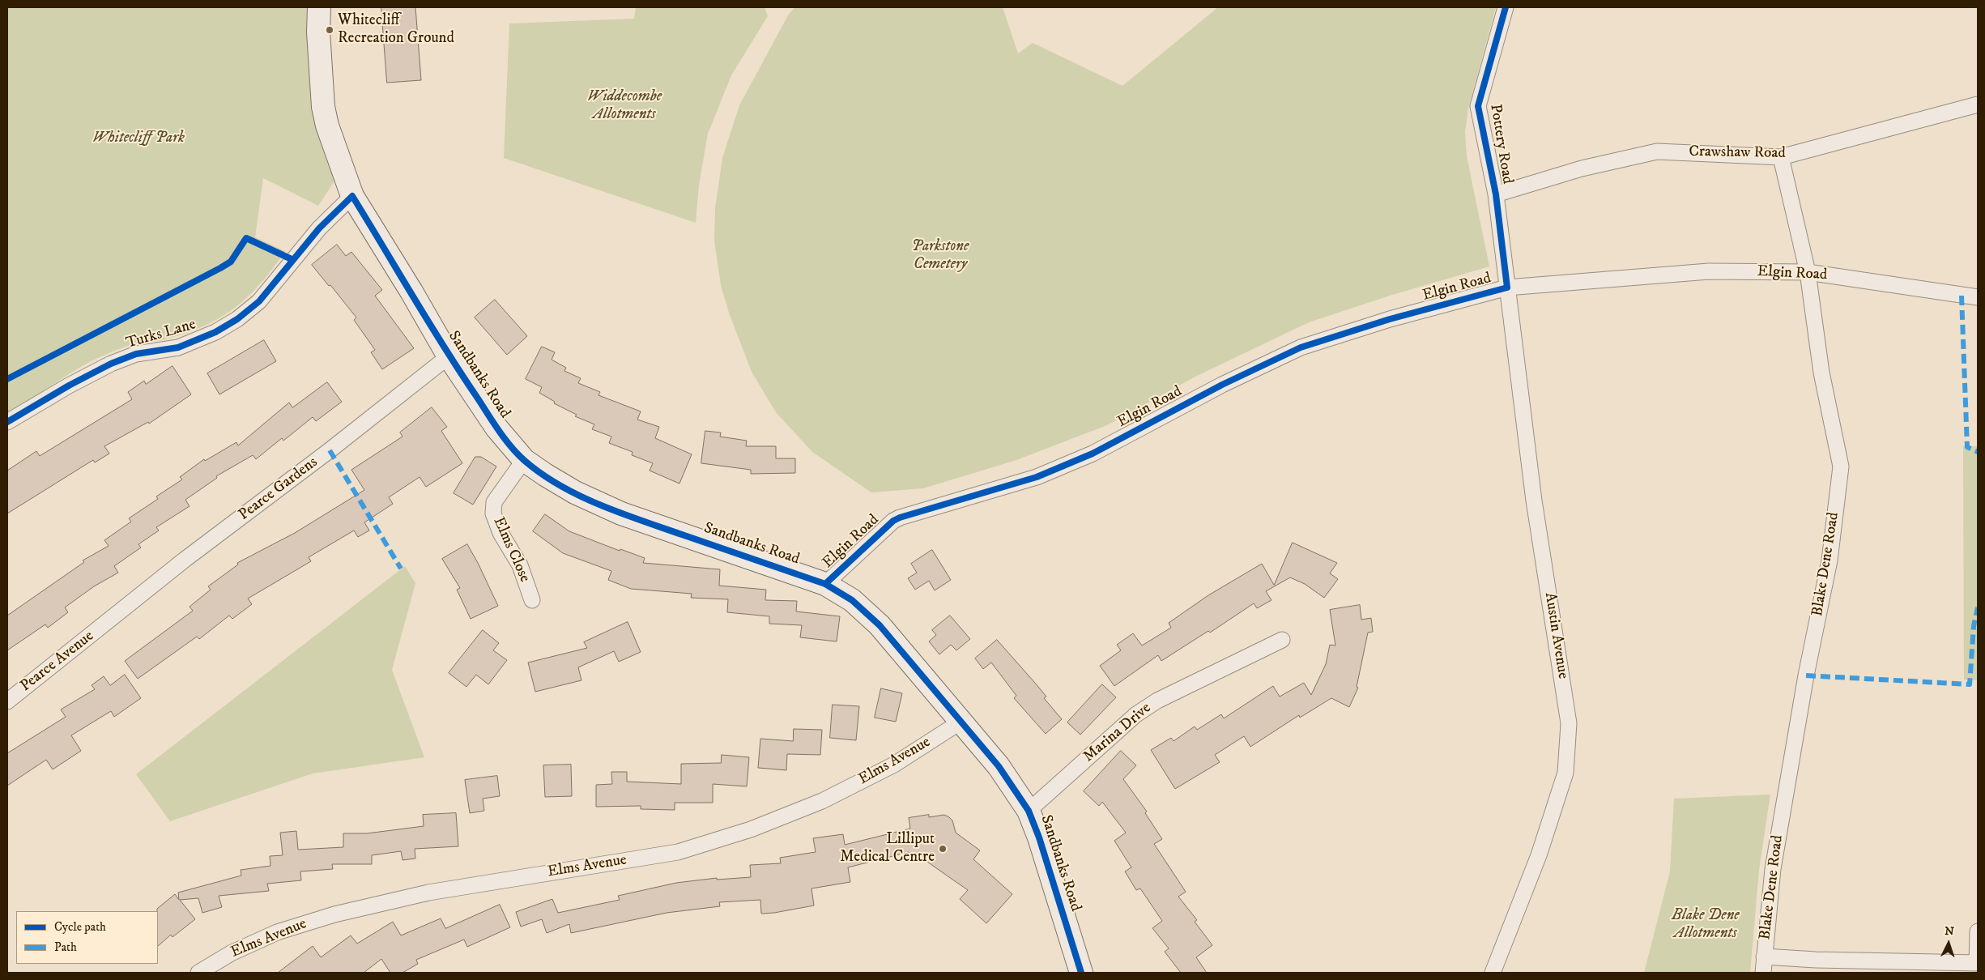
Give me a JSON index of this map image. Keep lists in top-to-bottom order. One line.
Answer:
{"streets":{"main road":["Sandbanks Road"],"street":["Pottery Road","Crawshaw Road","Elgin Road","Turks Lane","Pearce Gardens","Elms Close","Blake Dene Road","Austin Avenue","Pearce Avenue","Marina Drive","Elms Avenue"]},"crossings":[["Pottery Road","Crawshaw Road"],["Pottery Road","Elgin Road"],["Pottery Road","Austin Avenue"],["Crawshaw Road","Blake Dene Road"],["Elgin Road","Sandbanks Road"],["Elgin Road","Blake Dene Road"],["Elgin Road","Austin Avenue"],["Turks Lane","Sandbanks Road"],["Sandbanks Road","Pearce Gardens"],["Sandbanks Road","Elms Close"],["Sandbanks Road","Marina Drive"],["Sandbanks Road","Elms Avenue"],["Pearce Gardens","Pearce Avenue"]],"parks":["Widdecombe Allotments","Whitecliff Park","Parkstone Cemetery","Blake Dene Allotments"],"places":["Whitecliff Recreation Ground","Lilliput Medical Centre"],"legend":["Cycle path","Path"],"north":"top"}
